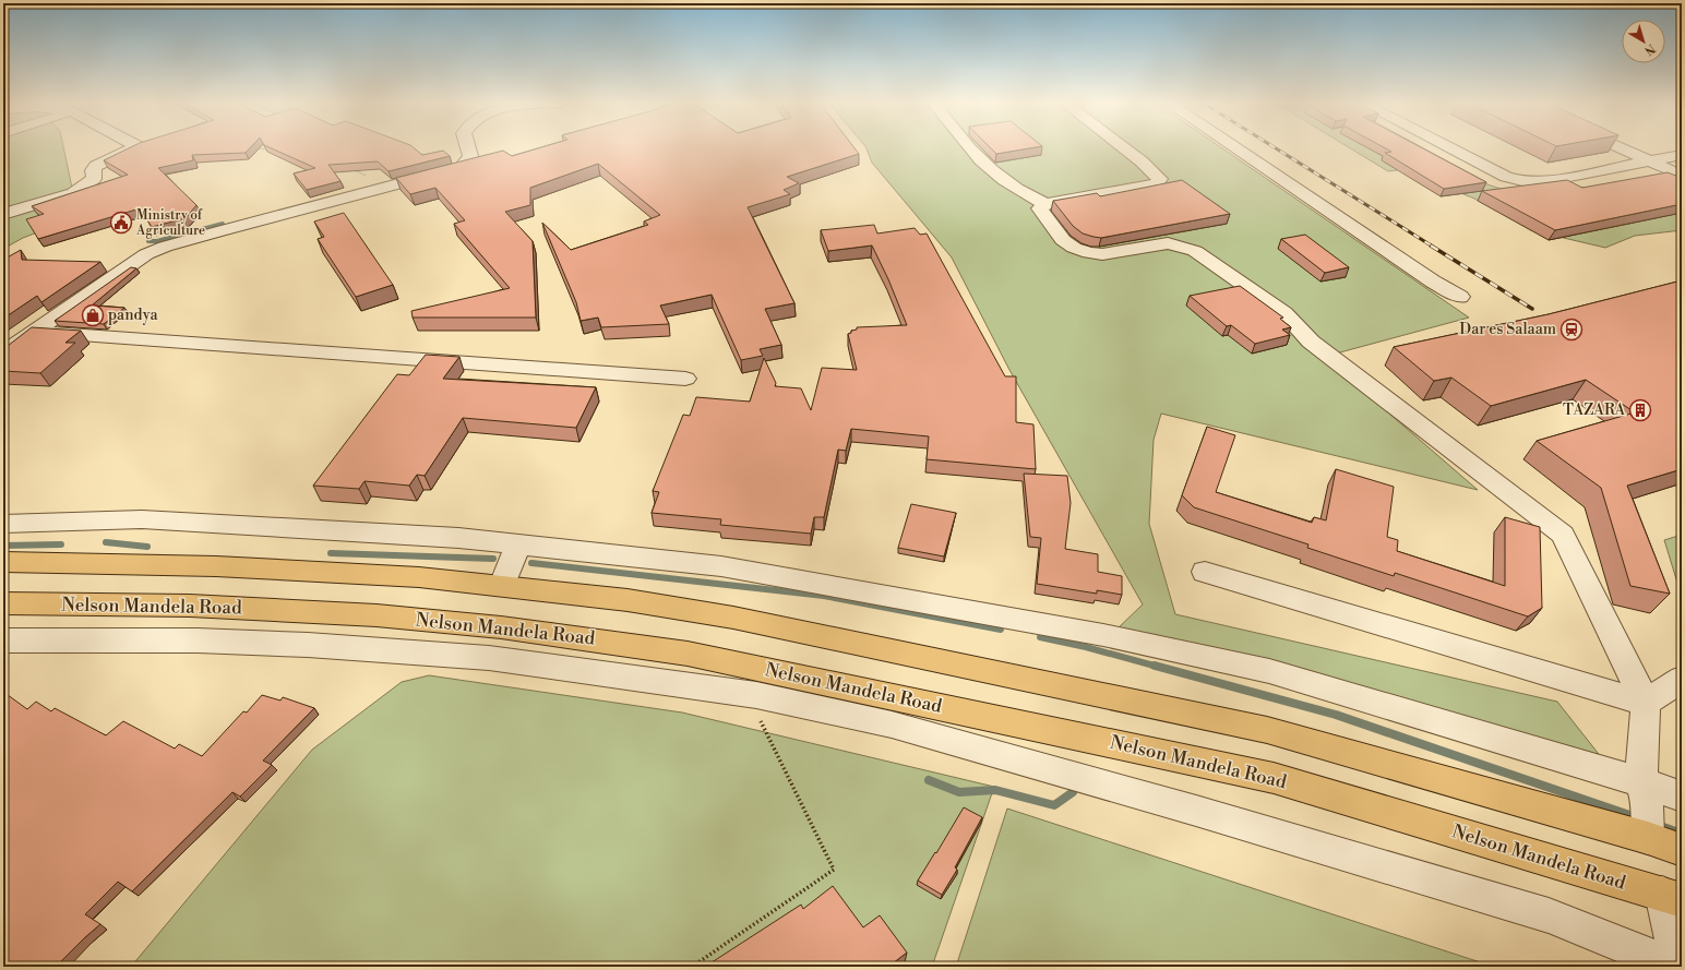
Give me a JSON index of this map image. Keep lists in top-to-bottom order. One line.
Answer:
{"streets":{"main road":["Nelson Mandela Road"]},"places":{"public building":["Ministry of Agriculture"],"shop":["pandya"],"station":["Dar es Salaam"],"building":["TAZARA"]},"north":"bottom right"}
